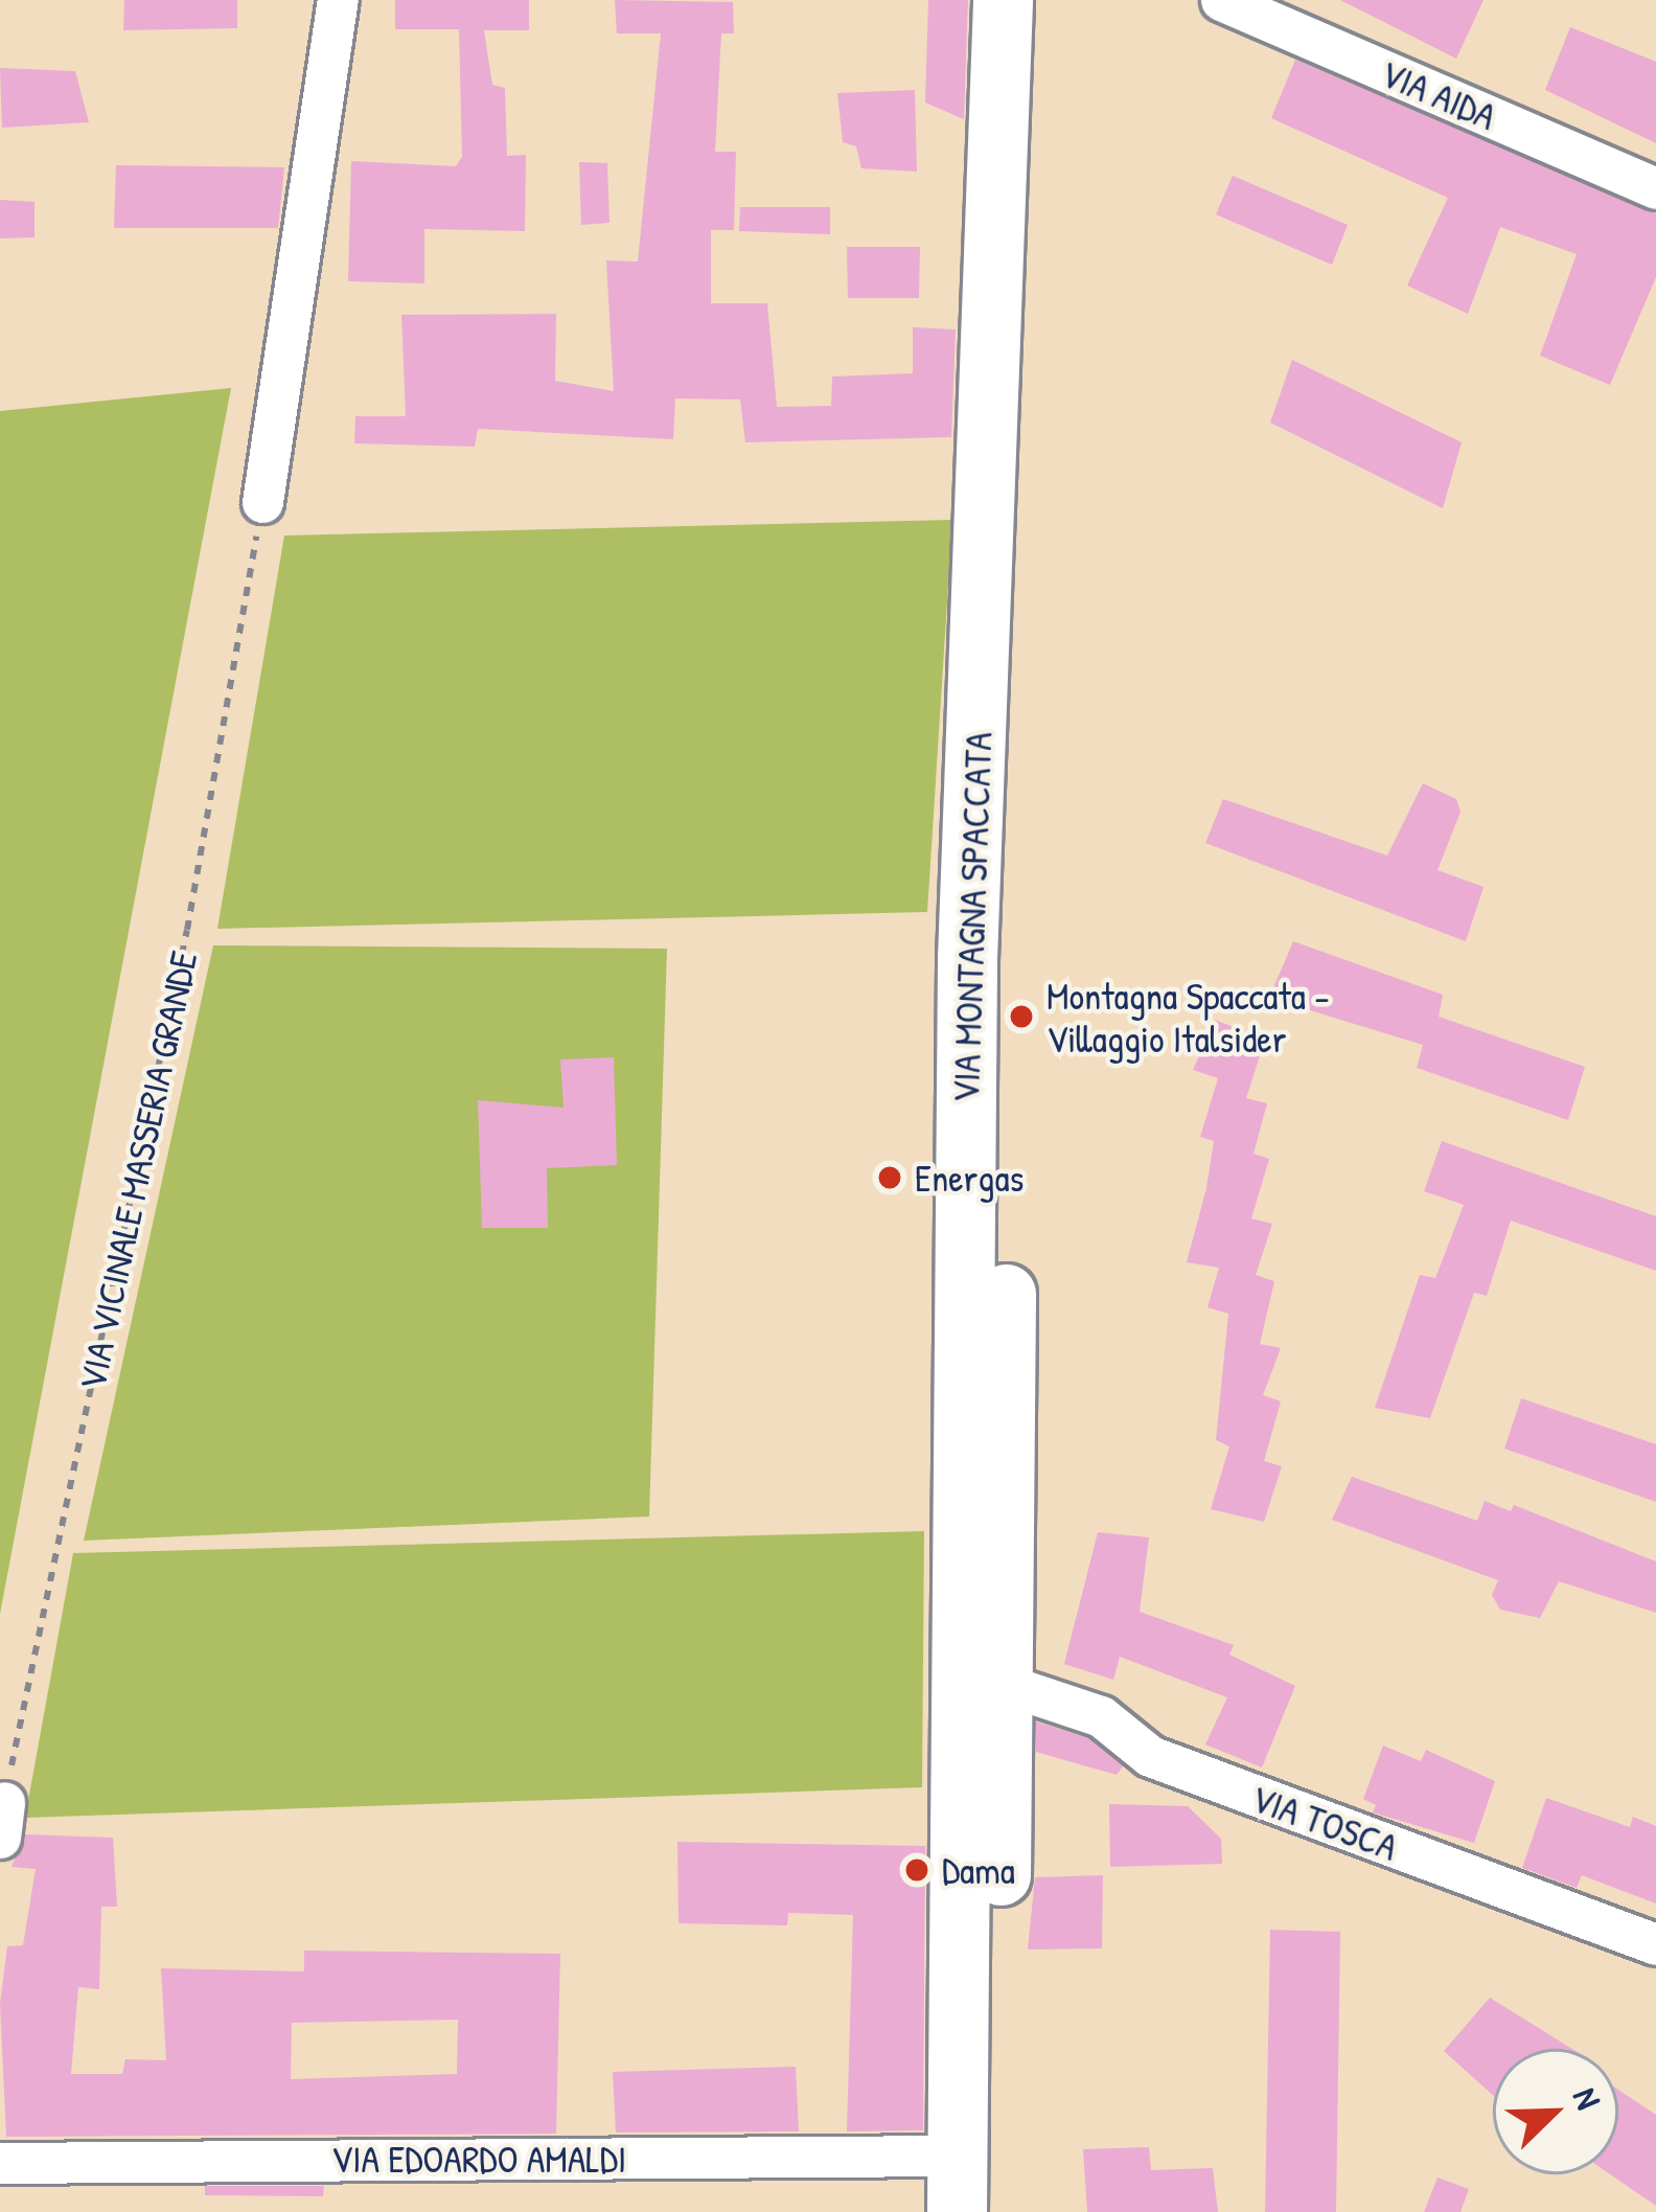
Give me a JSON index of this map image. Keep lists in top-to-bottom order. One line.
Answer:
{"streets":{"main road":["VIA MONTAGNA SPACCATA"],"street":["VIA AIDA","VIA TOSCA","VIA EDOARDO AMALDI"],"path":["VIA VICINALE MASSERIA GRANDE"]},"crossings":[["VIA MONTAGNA SPACCATA","VIA TOSCA"],["VIA MONTAGNA SPACCATA","VIA EDOARDO AMALDI"]],"places":["Montagna Spaccata - Villaggio Italsider","Energas","Dama"],"north":"top right"}
